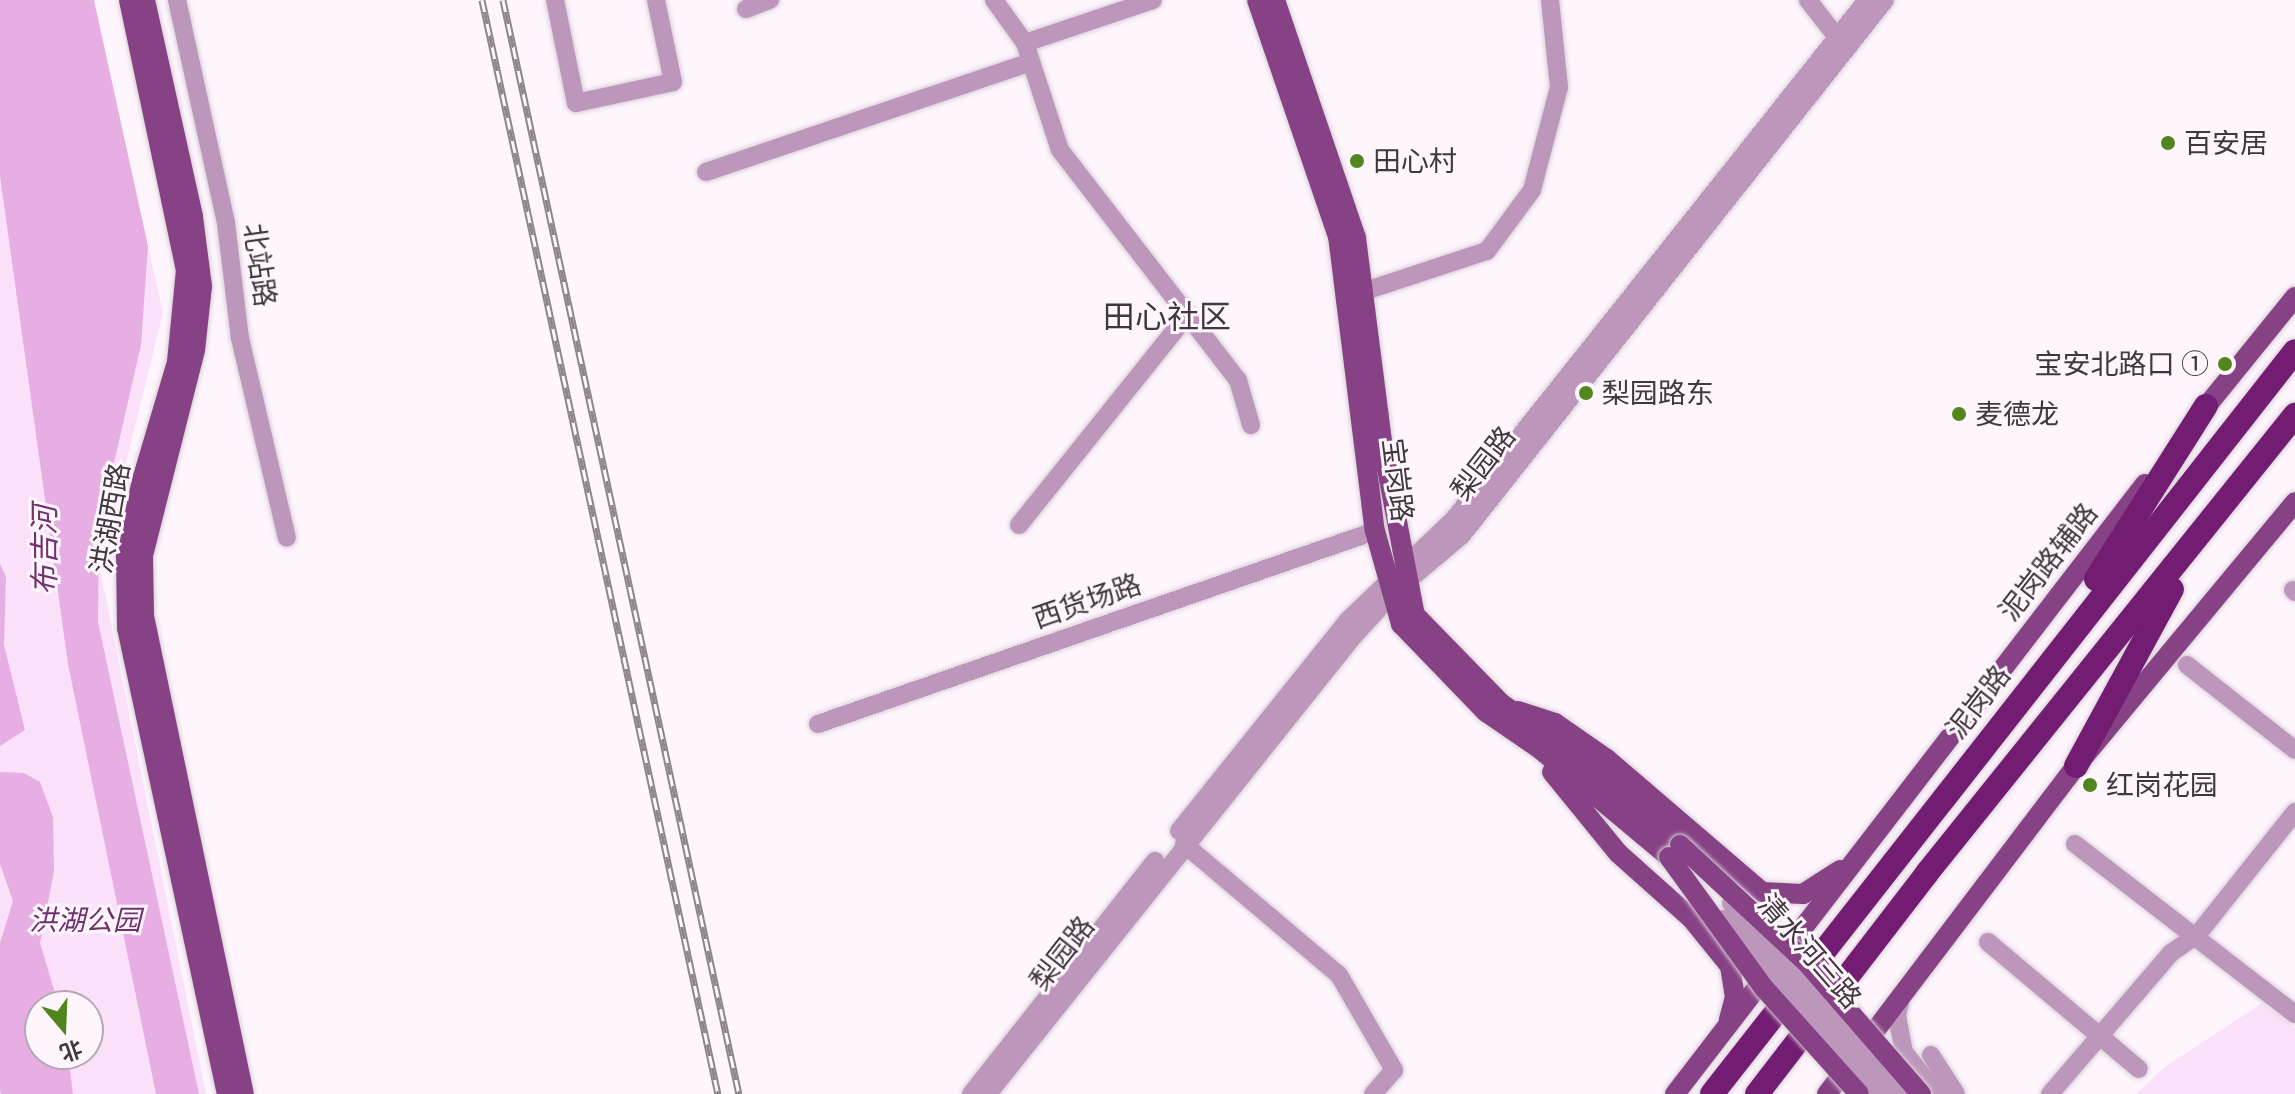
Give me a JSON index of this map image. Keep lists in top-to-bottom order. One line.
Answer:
{"streets":{"highway":["泥岗路"],"main road":["宝岗路","洪湖西路","泥岗路辅路"],"street":["北站路","梨园路","西货场路","清水河三路"]},"crossings":[["梨园路","宝岗路"],["宝岗路","西货场路"],["宝岗路","清水河三路"]],"districts":["田心社区"],"water":["布吉河"],"parks":["洪湖公园"],"places":["百安居","田心村","宝安北路口 ①","梨园路东","麦德龙","红岗花园"],"north":"bottom"}
